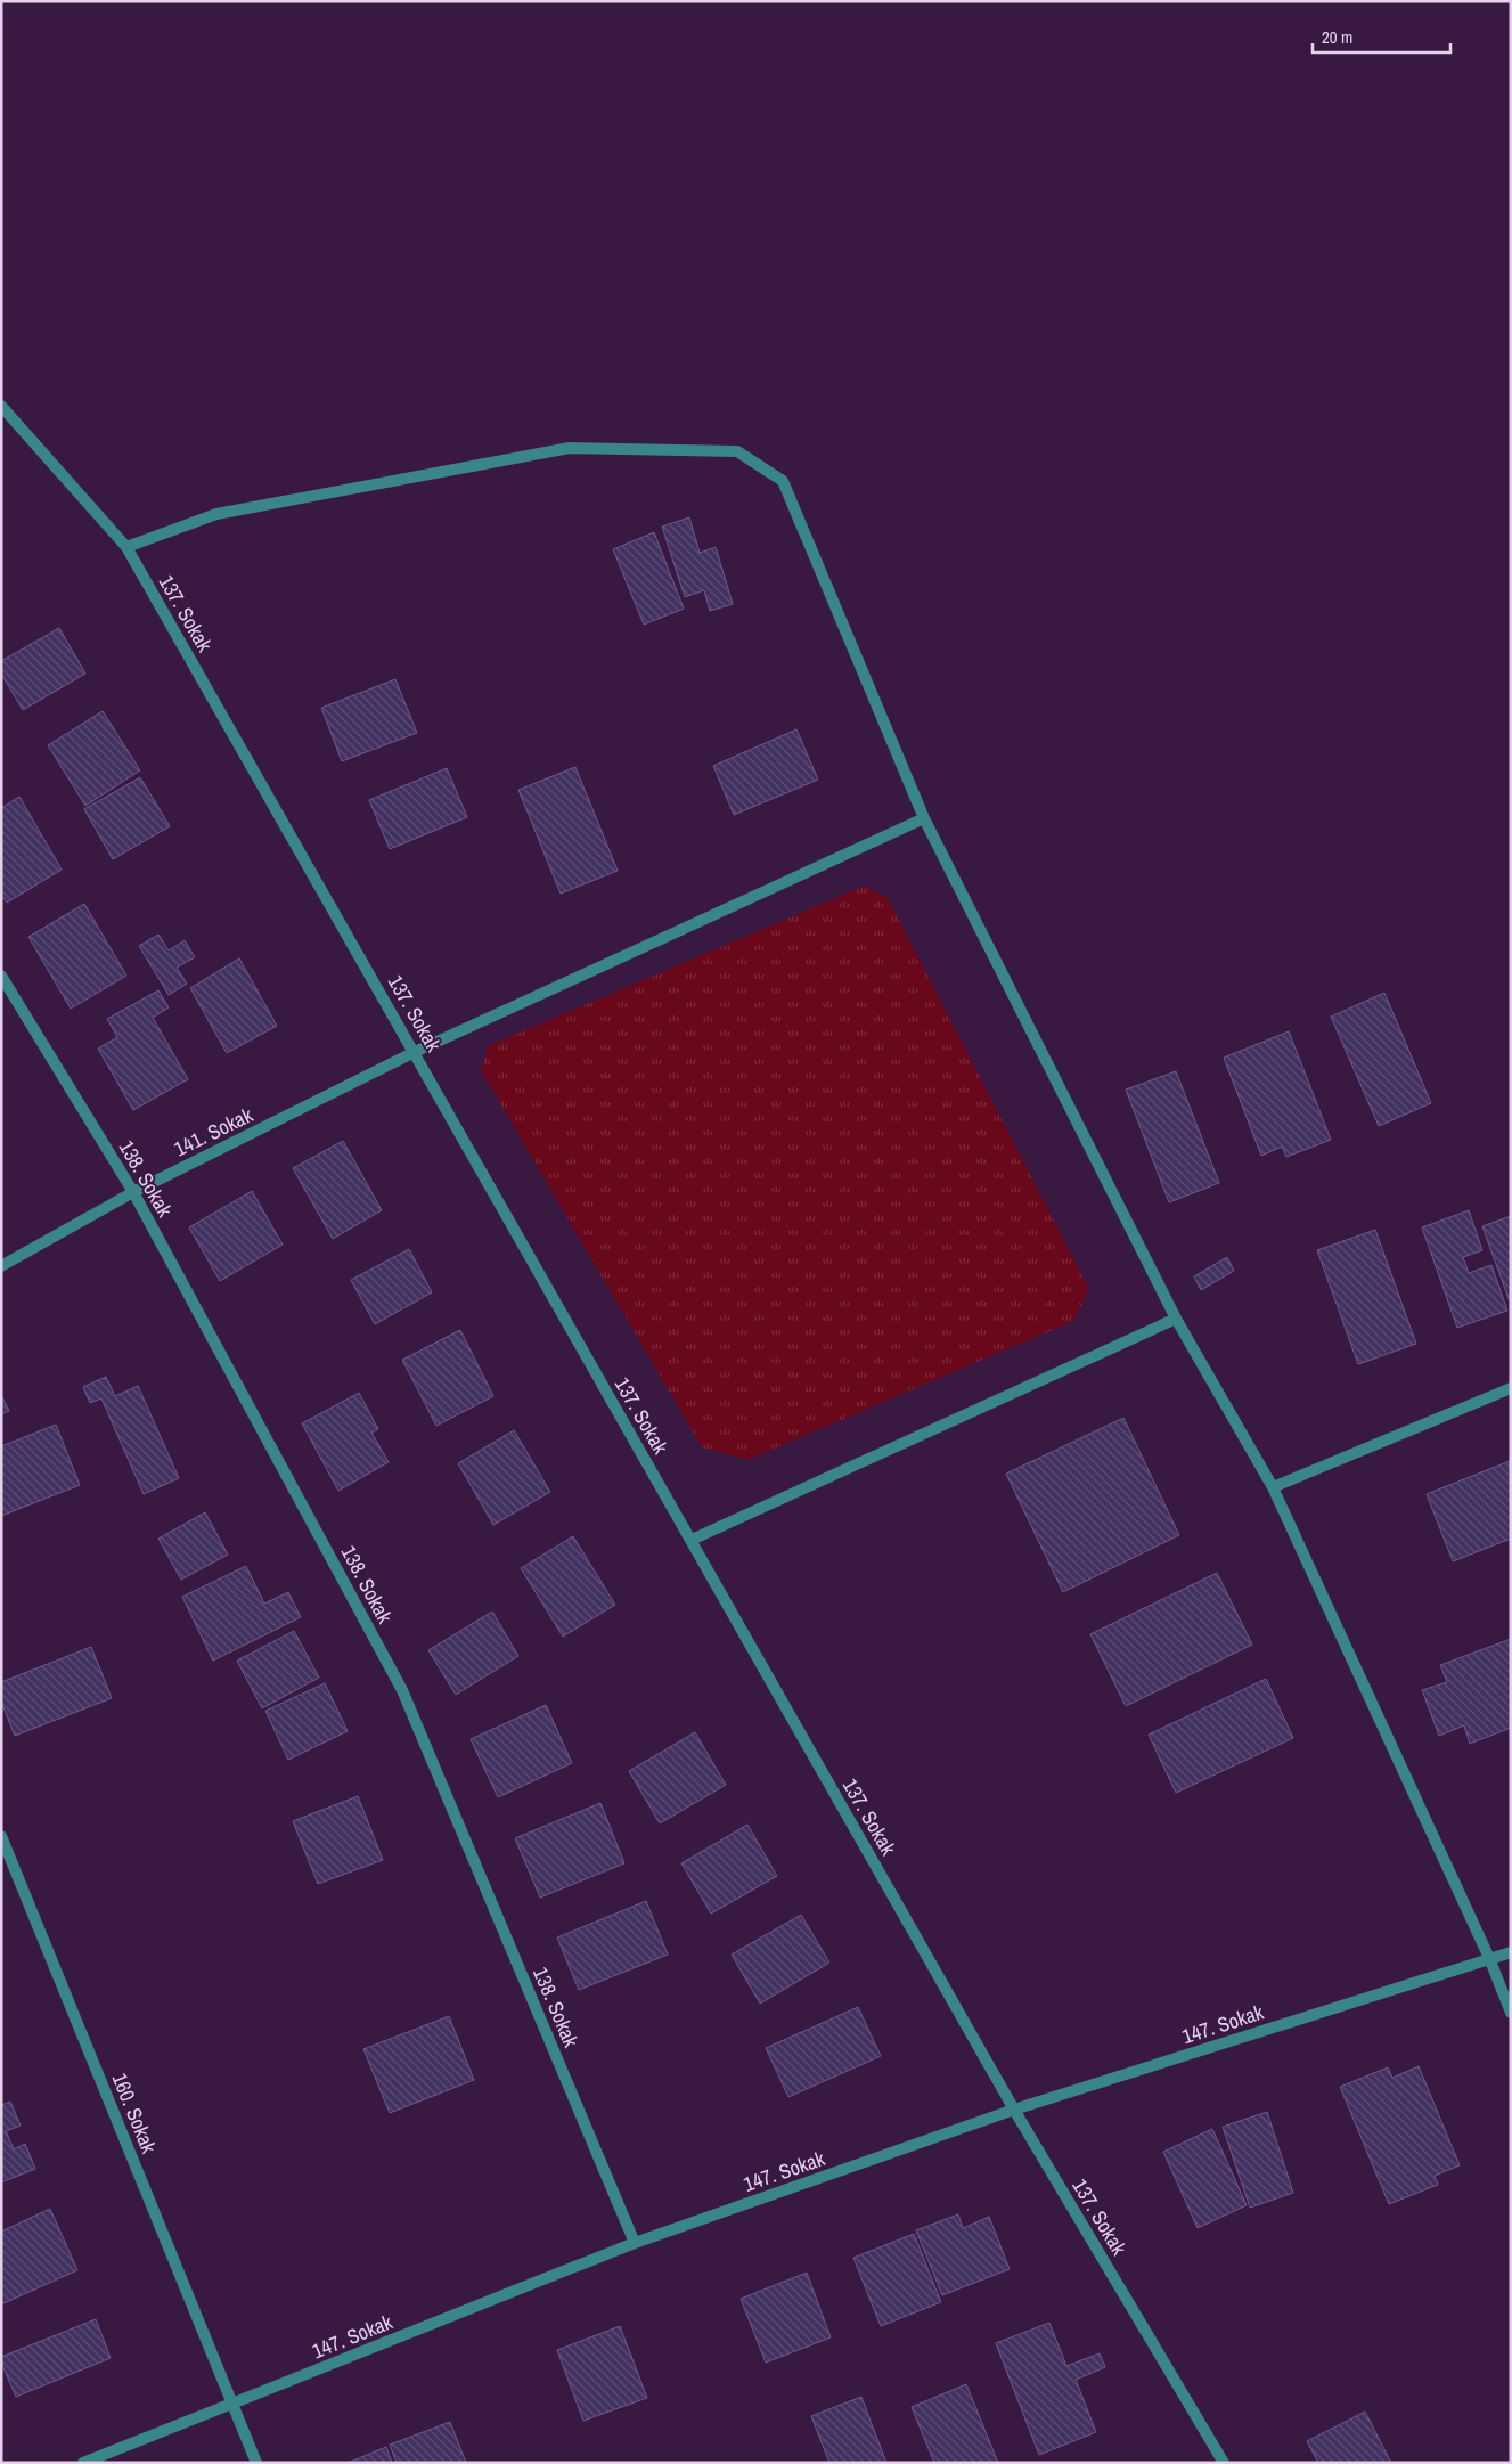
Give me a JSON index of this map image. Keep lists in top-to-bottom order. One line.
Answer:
{"streets":{"street":["137. Sokak","141. Sokak","138. Sokak","147. Sokak","160. Sokak"]},"crossings":[["137. Sokak","141. Sokak"],["137. Sokak","147. Sokak"],["141. Sokak","138. Sokak"],["138. Sokak","147. Sokak"],["147. Sokak","160. Sokak"]],"scale_bar":"20 m"}
